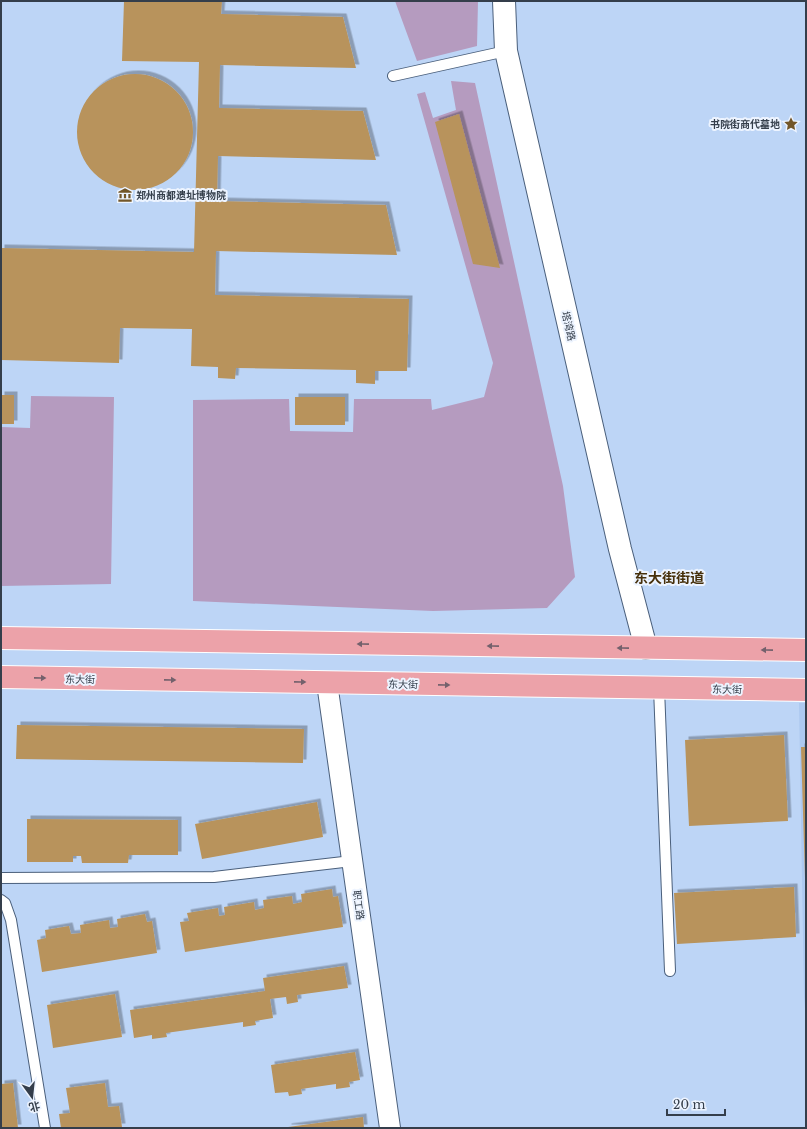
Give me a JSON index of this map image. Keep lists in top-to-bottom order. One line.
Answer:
{"streets":{"main road":["东大街"],"street":["塔湾路","职工路"]},"crossings":[["东大街","职工路"]],"districts":["东大街街道"],"places":{"place":["书院街商代墓地"],"museum":["郑州商都遗址博物院"]},"scale_bar":"20 m","north":"bottom"}
